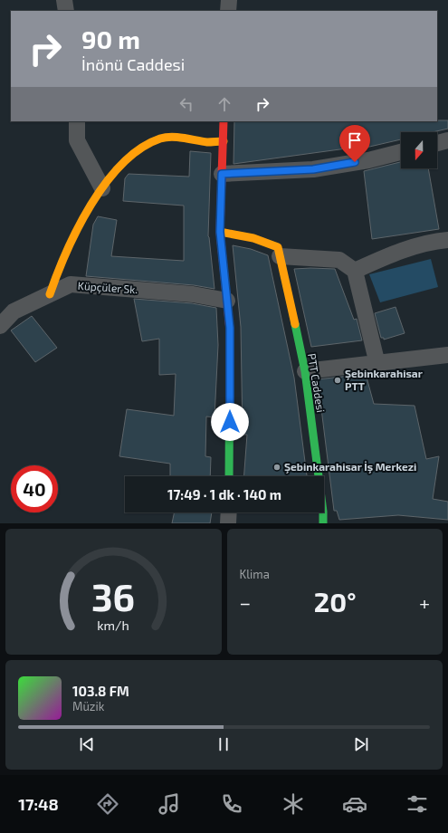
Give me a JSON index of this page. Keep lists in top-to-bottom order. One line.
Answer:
{"streets":{"street":["Küpçüler Sk.","PTT Caddesi"]},"places":["Şebinkarahisar PTT","Şebinkarahisar İş Merkezi"],"north":"bottom","page":{"turn":["90 m","İnönü Caddesi"],"limit":"40","trip":"17:49 · 1 dk · 140 m","tile":"Klima","heat":["−","20°","+"],"song":["103.8 FM","Müzik"],"tabs":"17:48","gauge":["36","km/h"]}}
